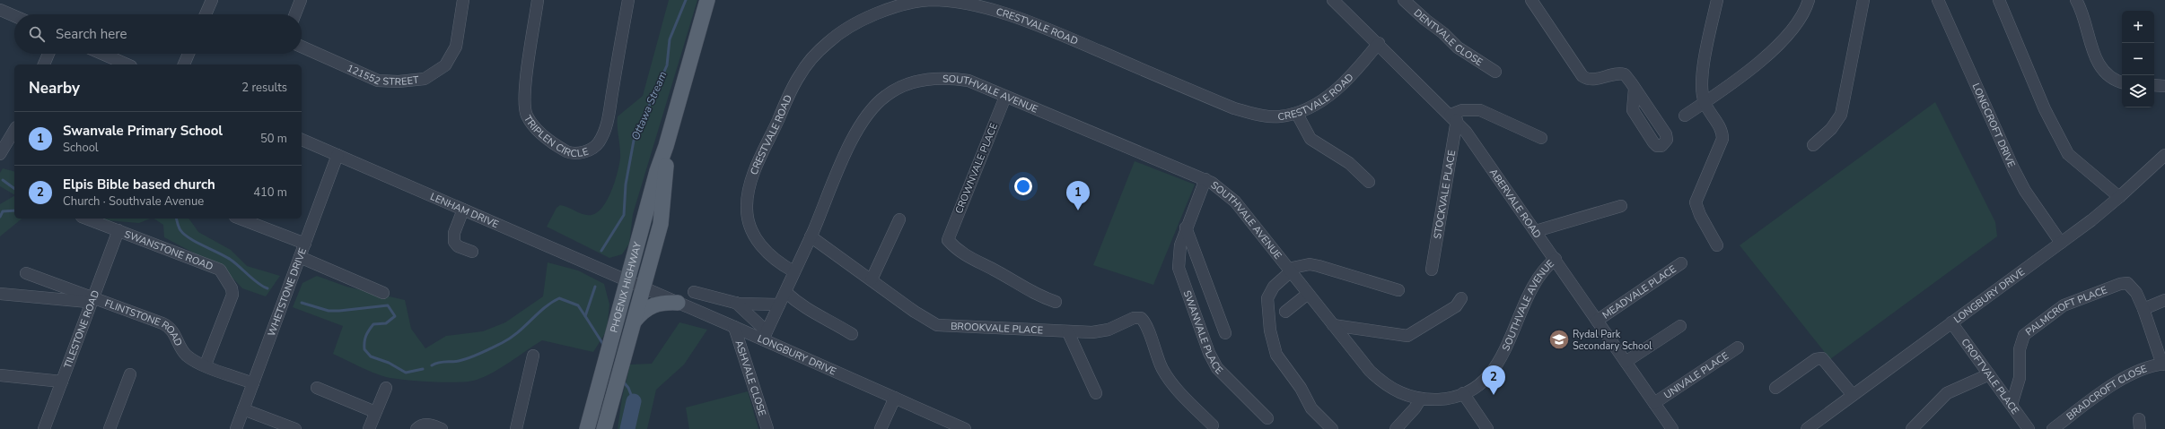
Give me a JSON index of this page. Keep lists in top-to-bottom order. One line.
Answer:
{"streets":{"main road":["PHOENIX HIGHWAY"],"street":["CRESTVALE ROAD","DENTVALE CLOSE","121552 STREET","SOUTHVALE AVENUE","LONGCROFT DRIVE","TRIPLEN CIRCLE","CROWNVALE PLACE","STOCKVALE PLACE","ABERVALE ROAD","LENHAM DRIVE","SWANSTONE ROAD","WHETSTONE DRIVE","MEADVALE PLACE","LONGBURY DRIVE","PALMCROFT PLACE","FLINTSTONE ROAD","BROOKVALE PLACE","TILESTONE ROAD","SWANVALE PLACE","UNIVALE PLACE","CROFTVALE PLACE","ASHVALE CLOSE","BRADCROFT CLOSE"]},"crossings":[["CRESTVALE ROAD","SOUTHVALE AVENUE"],["CRESTVALE ROAD","ABERVALE ROAD"],["SOUTHVALE AVENUE","CROWNVALE PLACE"],["SOUTHVALE AVENUE","ABERVALE ROAD"],["SOUTHVALE AVENUE","LONGBURY DRIVE"],["SOUTHVALE AVENUE","BROOKVALE PLACE"],["SOUTHVALE AVENUE","SWANVALE PLACE"],["LONGCROFT DRIVE","LONGBURY DRIVE"],["STOCKVALE PLACE","ABERVALE ROAD"],["ABERVALE ROAD","MEADVALE PLACE"],["ABERVALE ROAD","UNIVALE PLACE"],["LENHAM DRIVE","PHOENIX HIGHWAY"],["LENHAM DRIVE","WHETSTONE DRIVE"],["LENHAM DRIVE","LONGBURY DRIVE"],["SWANSTONE ROAD","FLINTSTONE ROAD"],["SWANSTONE ROAD","TILESTONE ROAD"],["PHOENIX HIGHWAY","LONGBURY DRIVE"],["WHETSTONE DRIVE","FLINTSTONE ROAD"],["LONGBURY DRIVE","CROFTVALE PLACE"],["LONGBURY DRIVE","ASHVALE CLOSE"],["PALMCROFT PLACE","CROFTVALE PLACE"],["PALMCROFT PLACE","BRADCROFT CLOSE"],["FLINTSTONE ROAD","TILESTONE ROAD"]],"water":["Ottawa Stream"],"places":{"school or university":["Rydal Park Secondary School"]},"page":{"map_buttons":["+","−"],"search":"Search here","heading":["Nearby","2 results"],"list":[{"mark":"1","name":"Swanvale Primary School","note":"School","value":"50 m"},{"mark":"2","name":"Elpis Bible based church","note":"Church · Southvale Avenue","value":"410 m"}],"pins":["1","2"]}}
